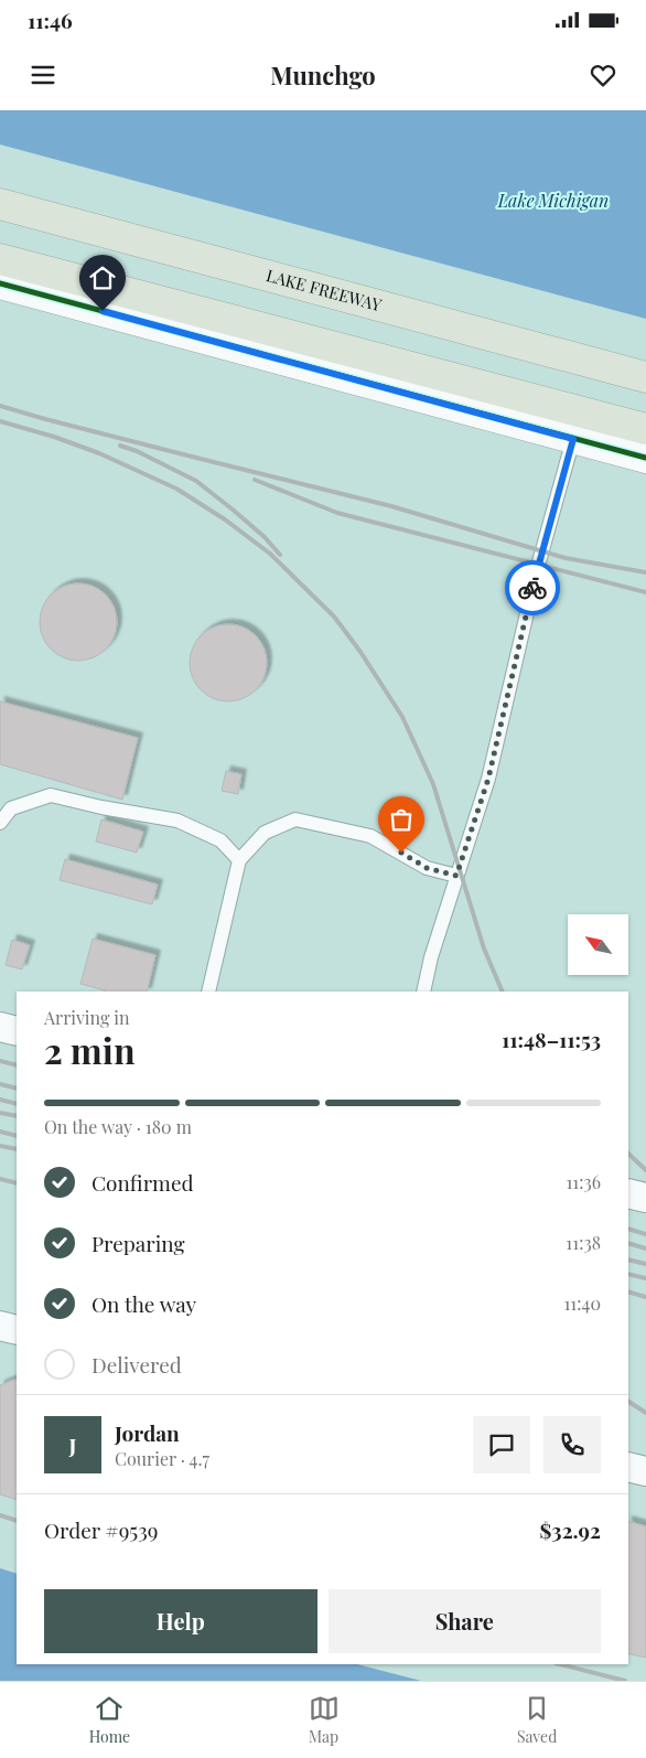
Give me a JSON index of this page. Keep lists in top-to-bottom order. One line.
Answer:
{"streets":{"highway":["LAKE FREEWAY"]},"water":["Lake Michigan"],"north":"top left","page":{"status":"11:46","header":"Munchgo","heading":["2 min","Arriving in","11:48–11:53"],"panel":["Jordan","Courier · 4.7","Order #9539","$32.92"],"bar":"On the way · 180 m","list":[["Confirmed","11:36"],["Preparing","11:38"],["On the way","11:40"],"Delivered"],"round":"J","buttons":["Help","Share"],"tabs":["Home","Map","Saved"]}}
